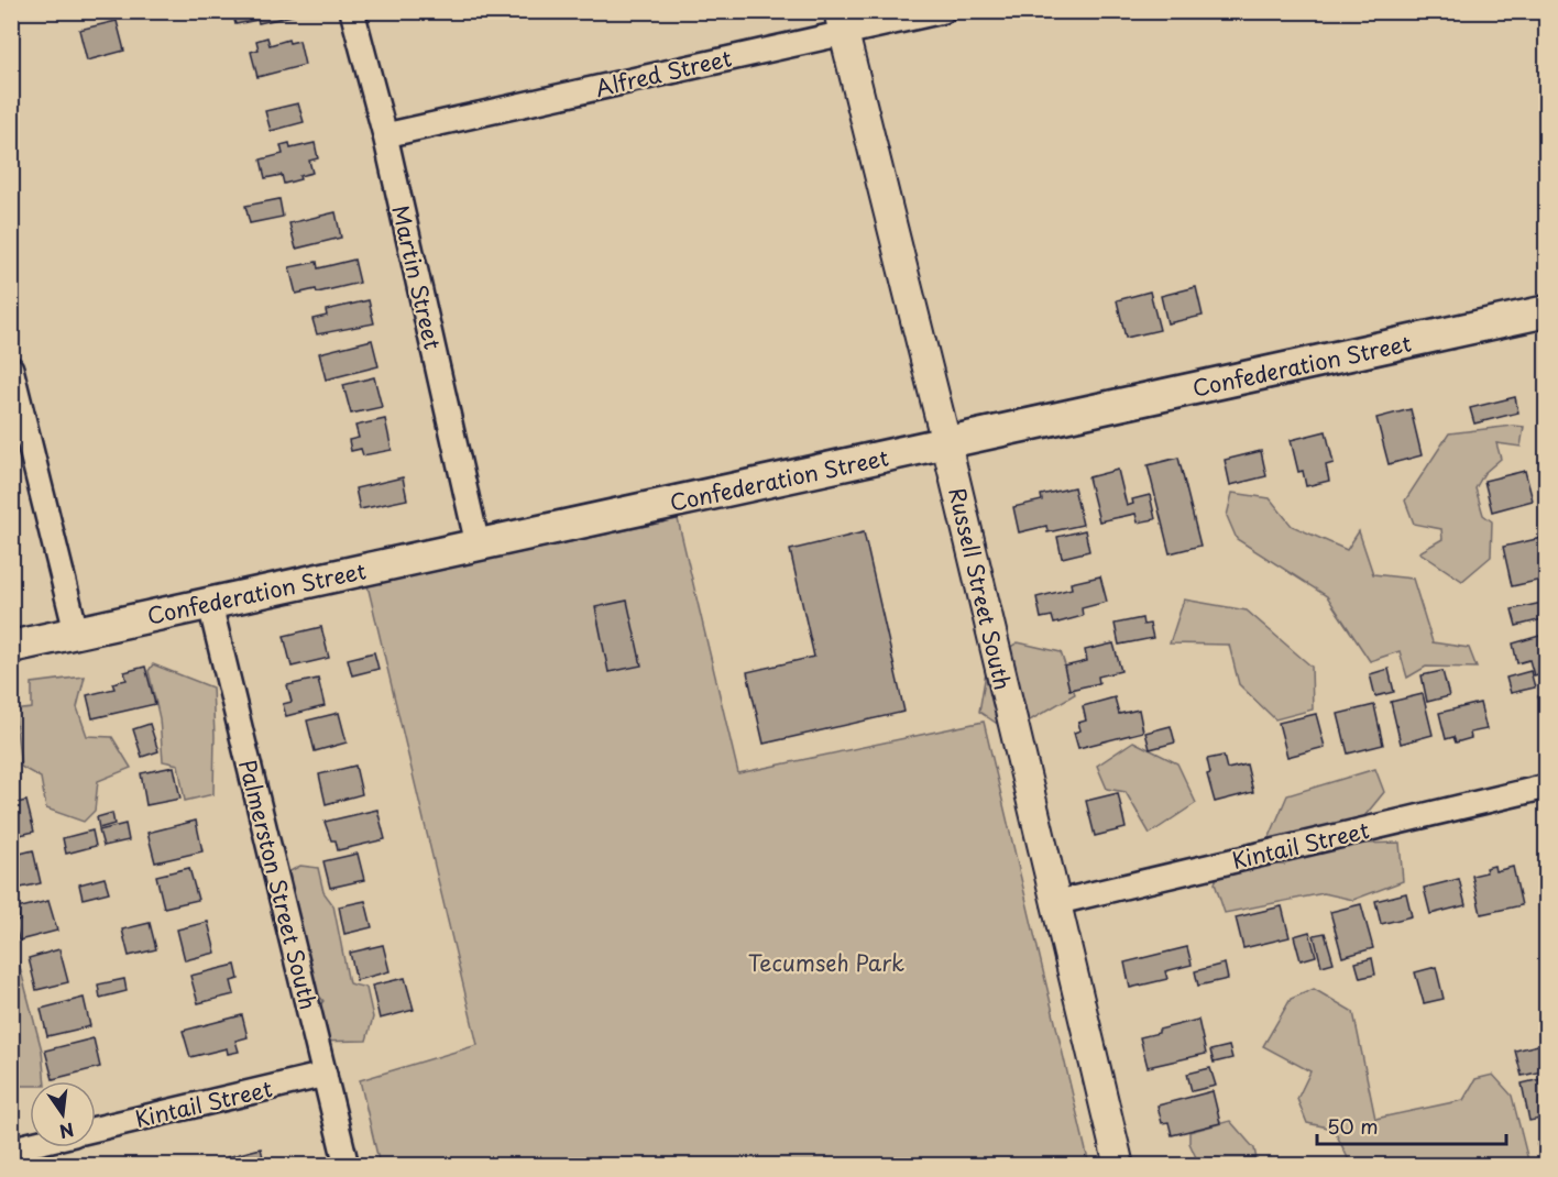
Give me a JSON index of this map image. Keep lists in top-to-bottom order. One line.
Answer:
{"streets":{"main road":["Confederation Street"],"street":["Alfred Street","Martin Street","Russell Street South","Kintail Street","Palmerston Street South"]},"crossings":[["Alfred Street","Martin Street"],["Alfred Street","Russell Street South"],["Martin Street","Confederation Street"],["Confederation Street","Russell Street South"],["Confederation Street","Palmerston Street South"],["Russell Street South","Kintail Street"],["Kintail Street","Palmerston Street South"]],"parks":["Tecumseh Park"],"scale_bar":"50 m","north":"bottom"}
